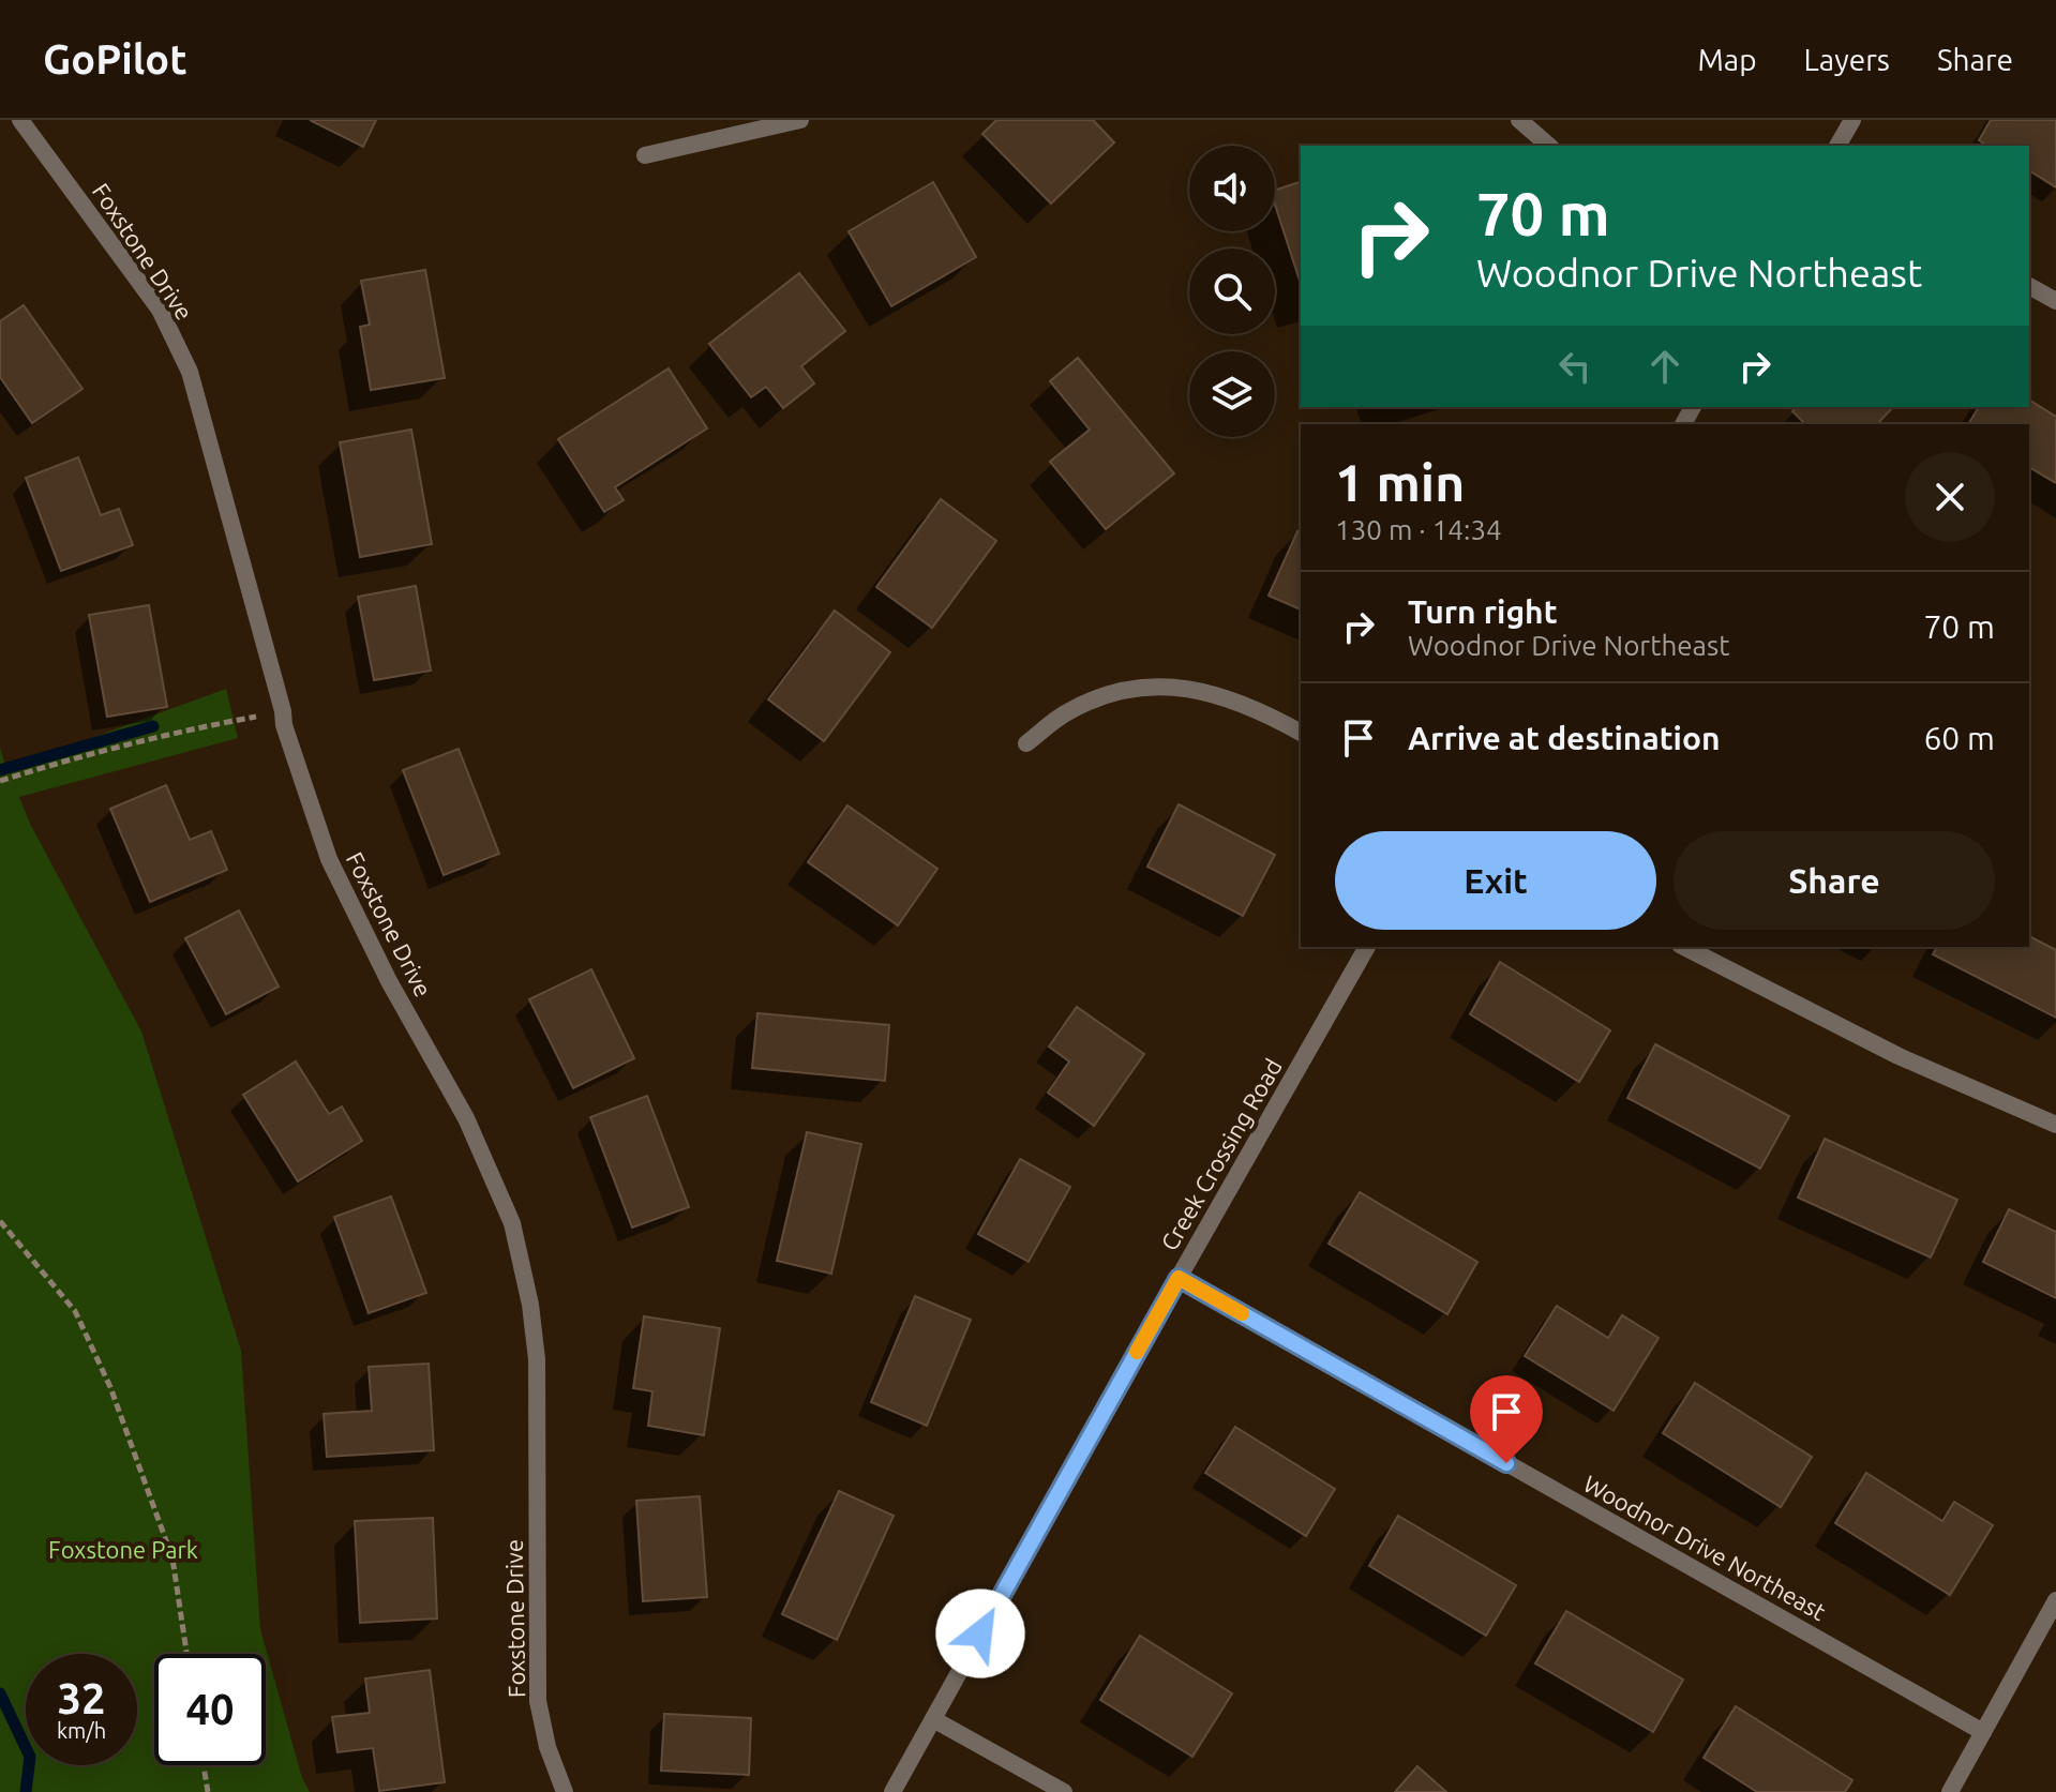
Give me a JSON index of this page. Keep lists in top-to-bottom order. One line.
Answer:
{"streets":{"street":["Foxstone Drive","Creek Crossing Road","Woodnor Drive Northeast"]},"crossings":[["Creek Crossing Road","Woodnor Drive Northeast"]],"parks":["Foxstone Park"],"page":{"header":"GoPilot","nav":["Map","Layers","Share"],"turn":["70 m","Woodnor Drive Northeast"],"heading":["1 min","130 m · 14:34"],"list":[{"name":"Turn right","note":"Woodnor Drive Northeast","value":"70 m"},{"name":"Arrive at destination","value":"60 m"}],"buttons":["Exit","Share"],"speed":"32 km/h","limit":"40"}}
